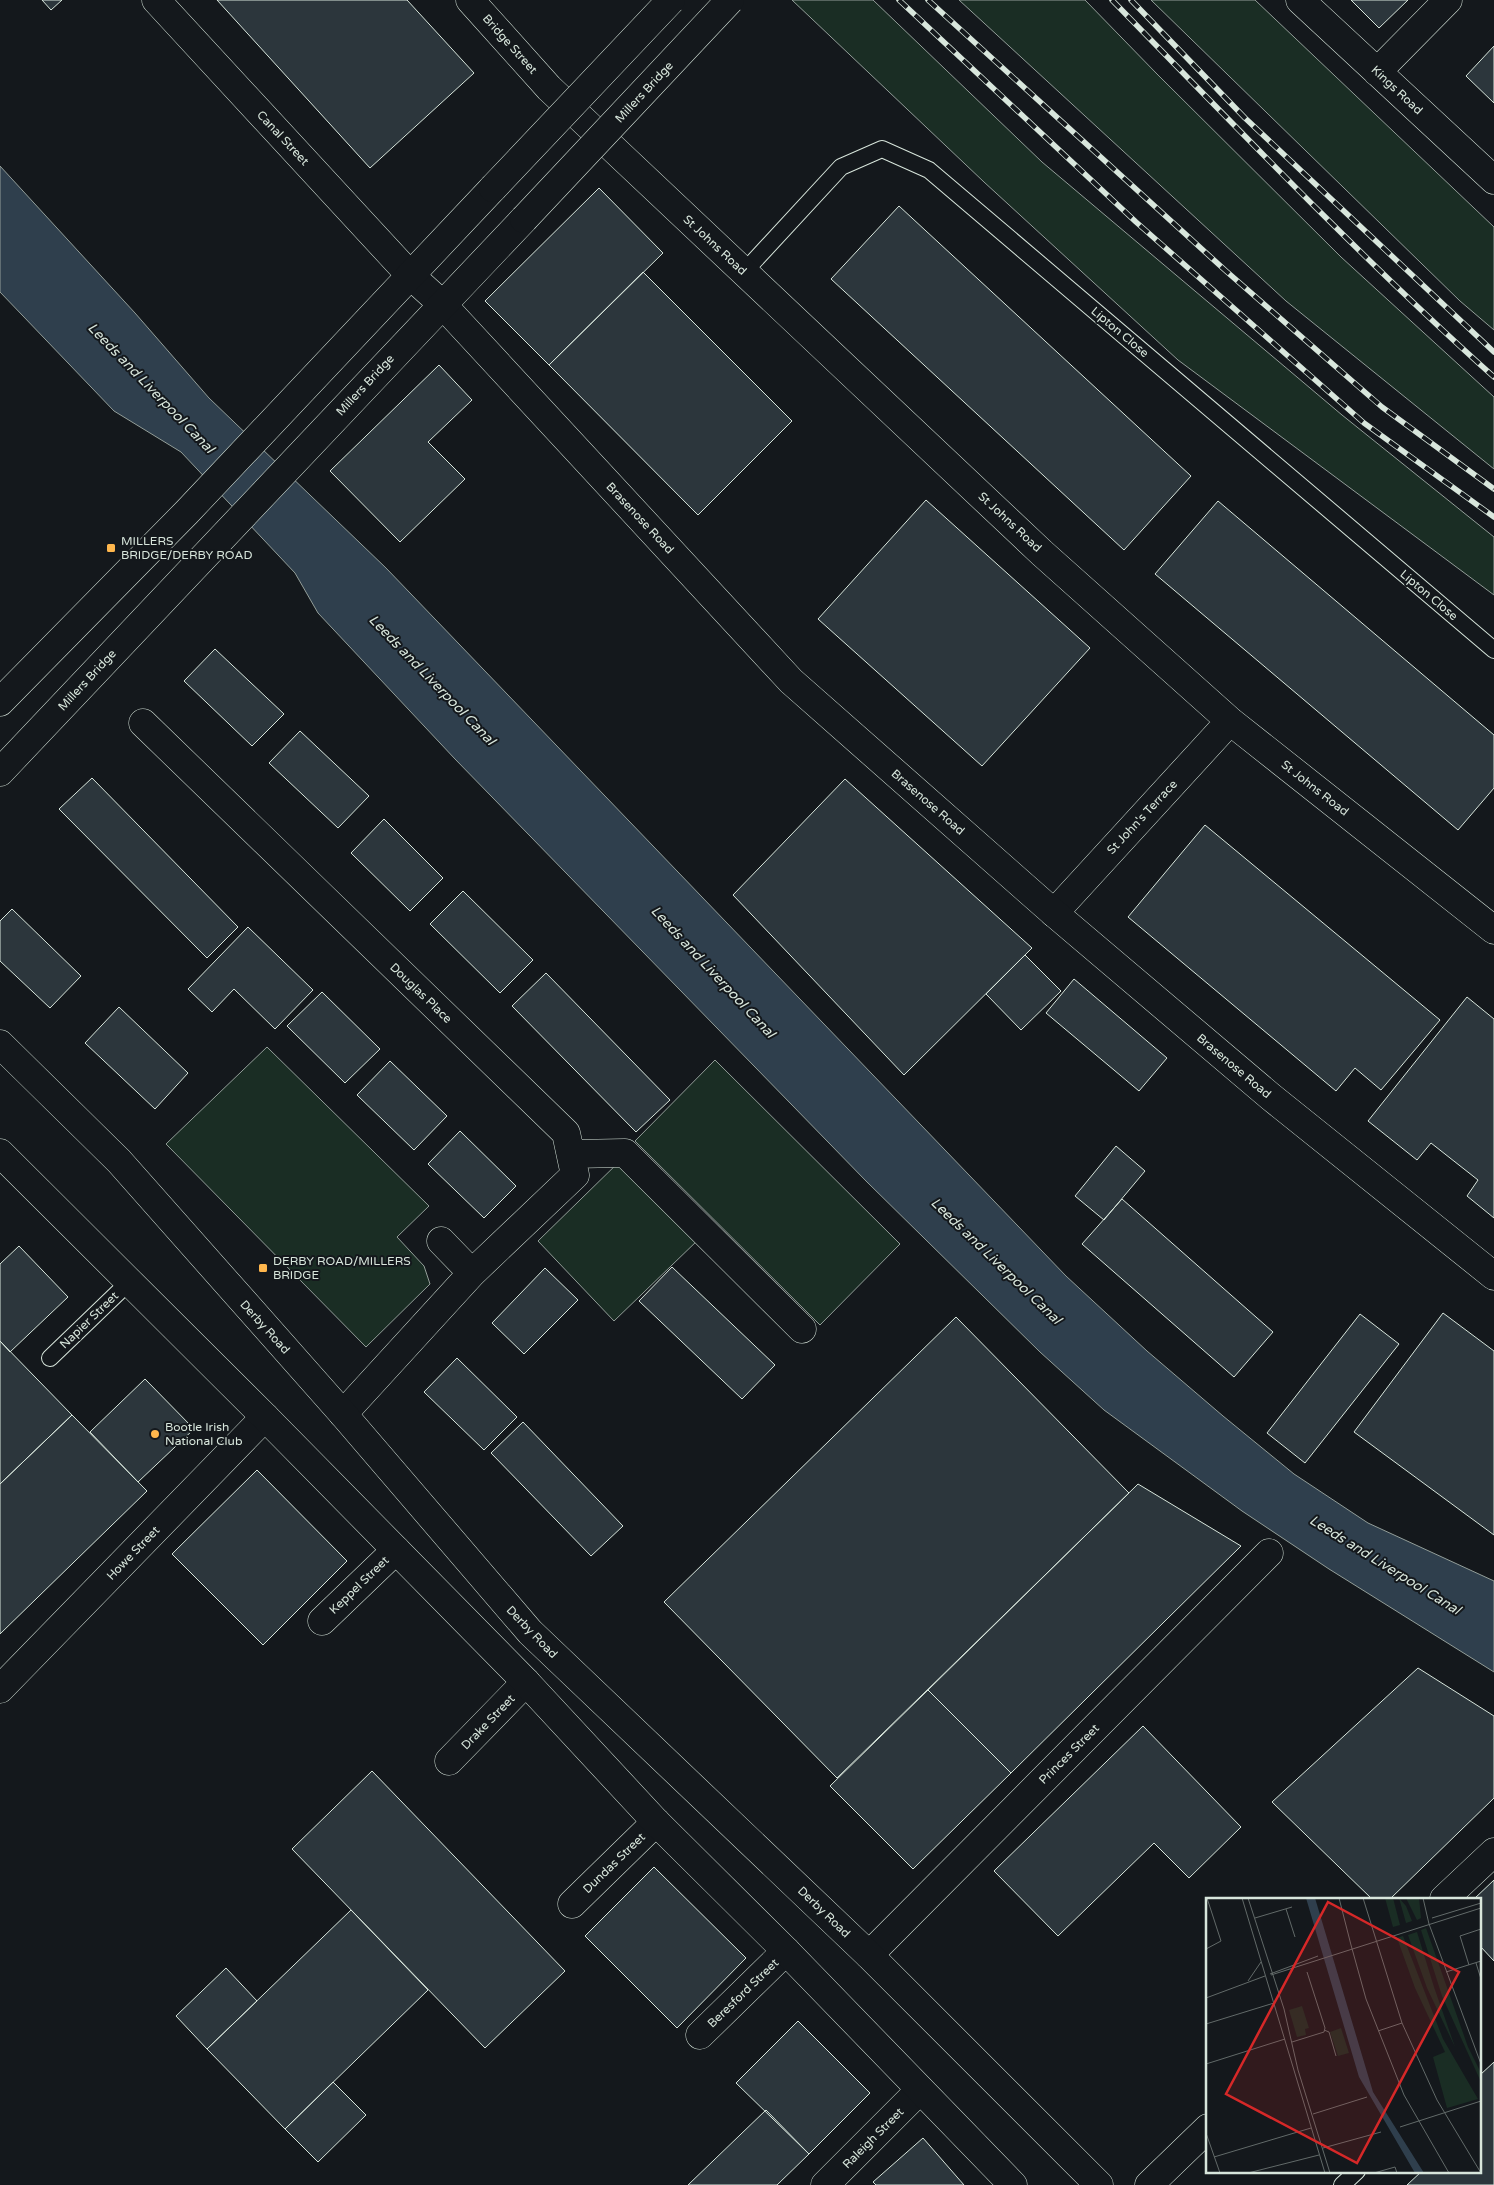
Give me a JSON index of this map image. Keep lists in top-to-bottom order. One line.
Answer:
{"streets":{"main road":["Bridge Street","Kings Road","Millers Bridge","Canal Street","St Johns Road","Brasenose Road","St John's Terrace","Douglas Place","Derby Road","Howe Street","Keppel Street","Drake Street","Princes Street","Dundas Street","Beresford Street","Raleigh Street"],"lane":["Lipton Close","Napier Street"]},"crossings":[["Bridge Street","St Johns Road"],["Millers Bridge","Brasenose Road"],["Canal Street","Brasenose Road"],["St Johns Road","Lipton Close"],["St Johns Road","St John's Terrace"],["Brasenose Road","St John's Terrace"],["Douglas Place","Derby Road"],["Derby Road","Princes Street"]],"water":["Leeds and Liverpool Canal"],"places":{"transit":["MILLERS BRIDGE/DERBY ROAD","DERBY ROAD/MILLERS BRIDGE"],"other":["Bootle Irish National Club"]}}
